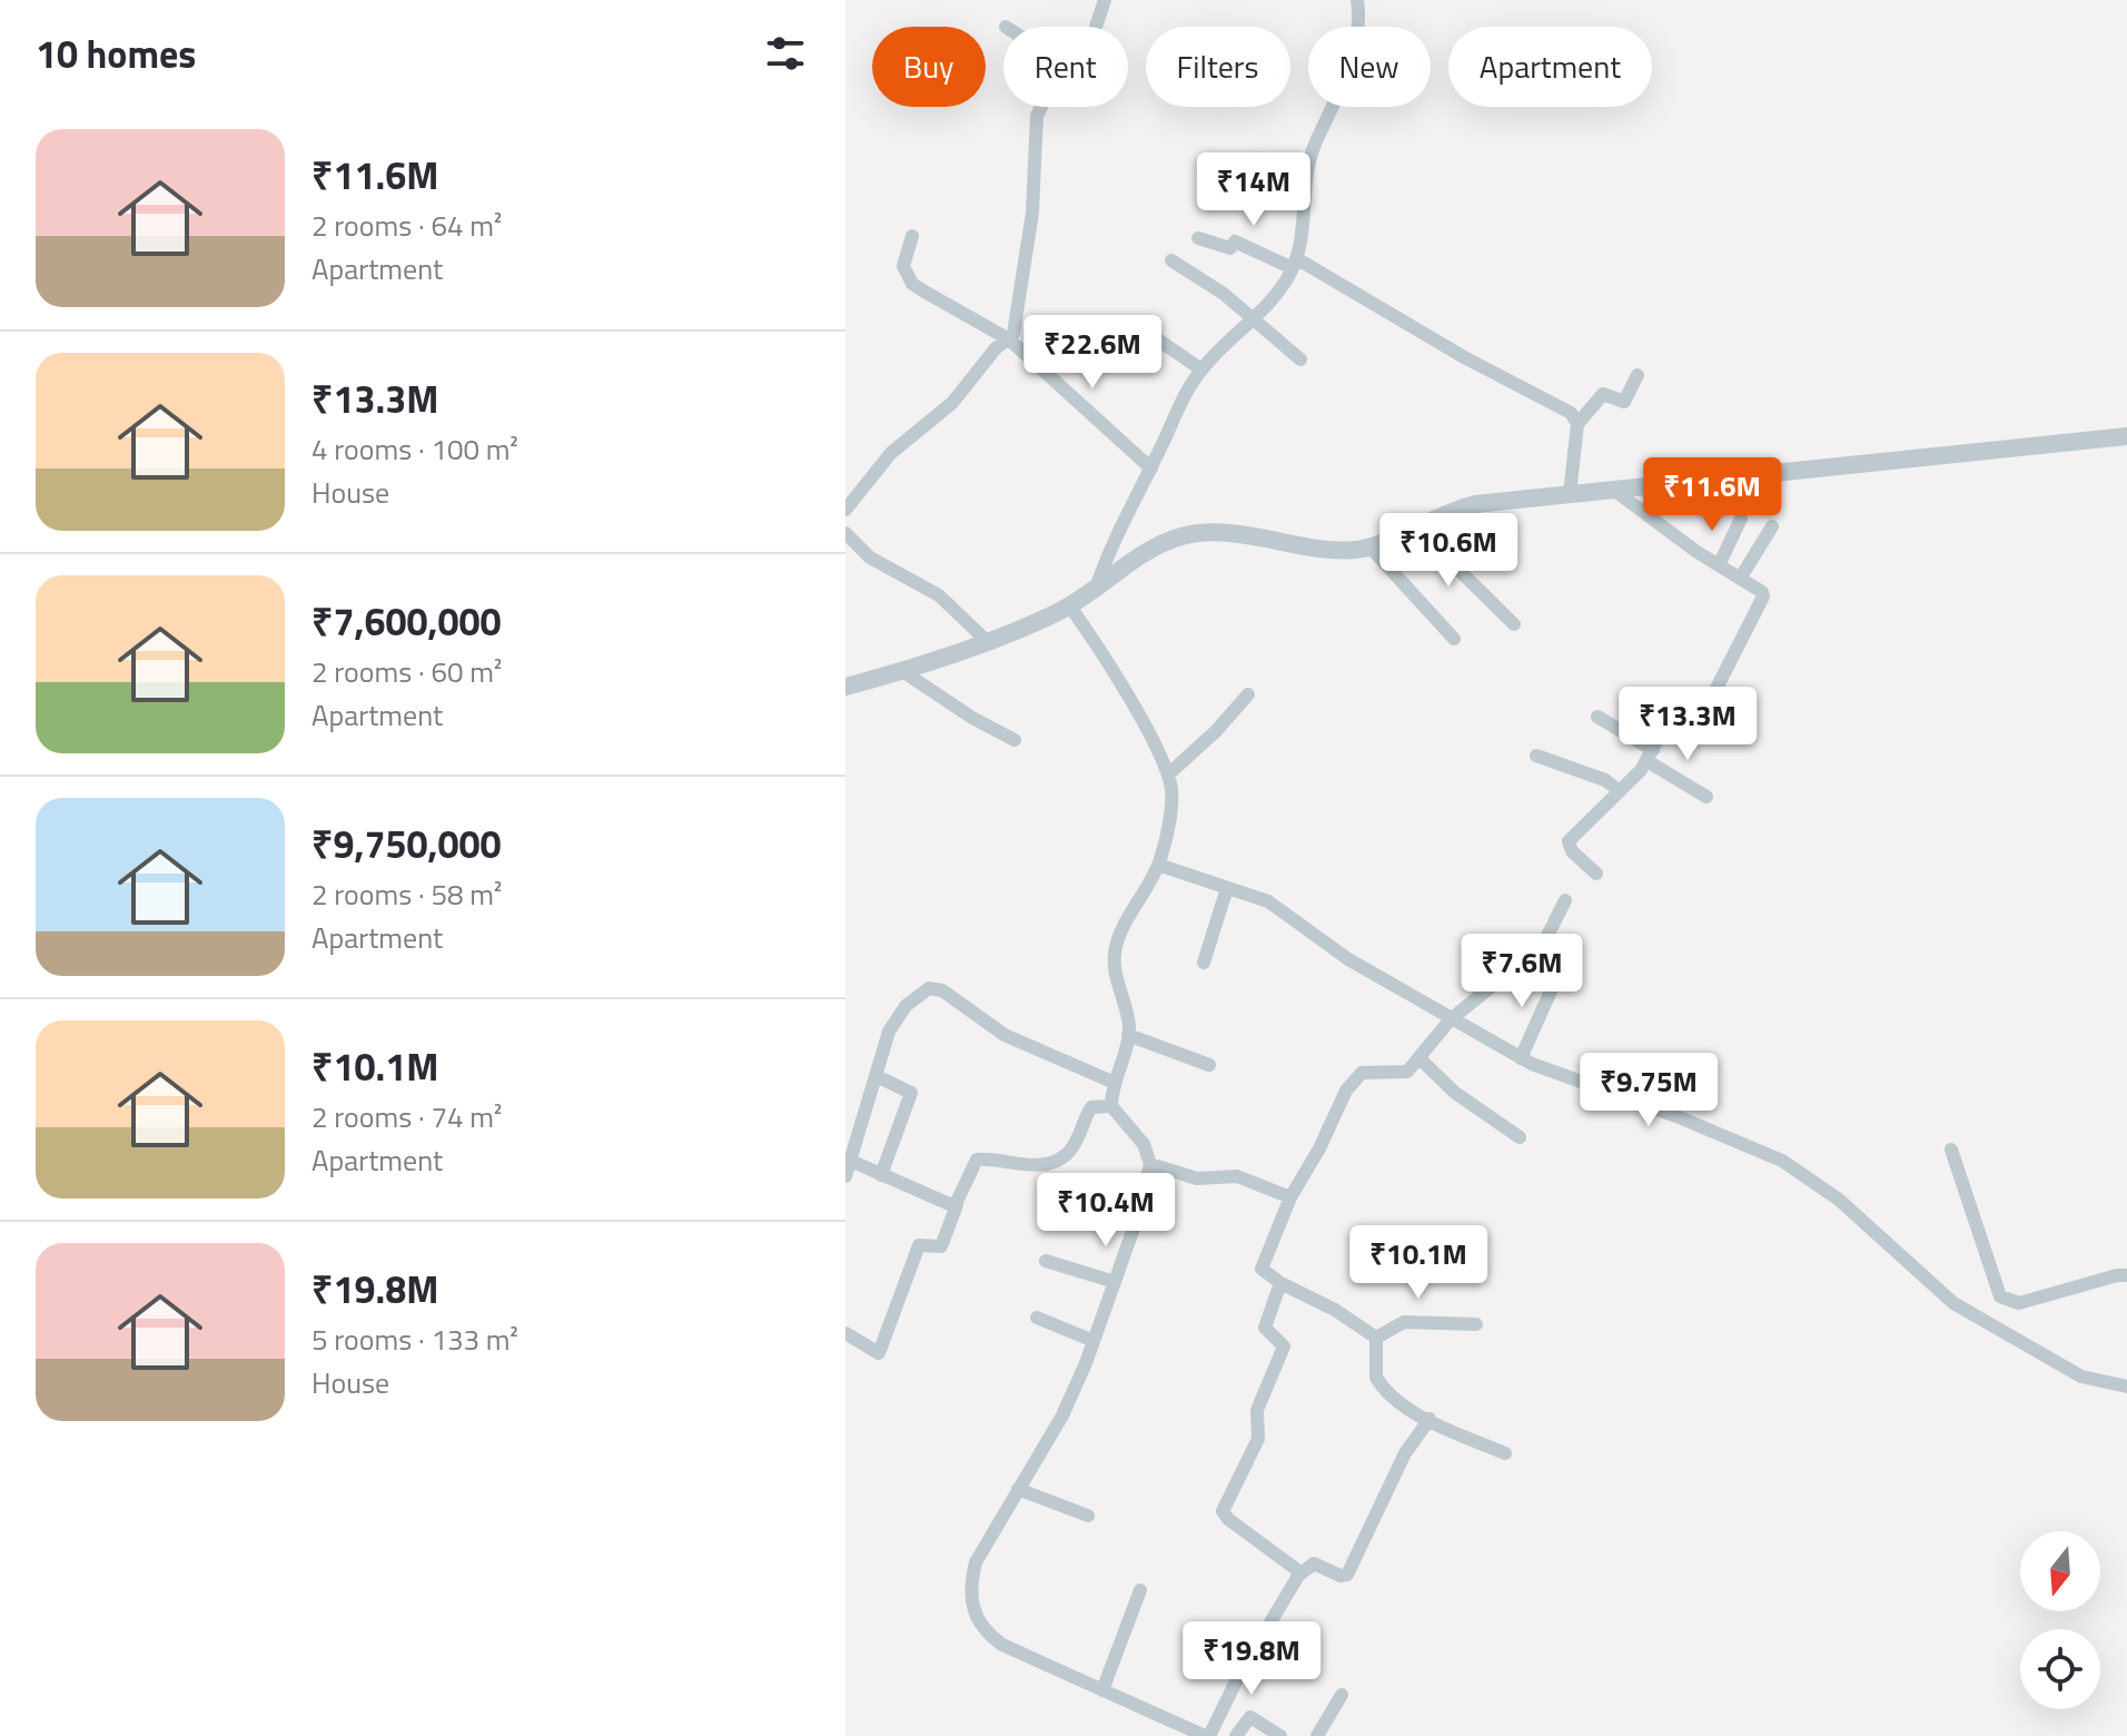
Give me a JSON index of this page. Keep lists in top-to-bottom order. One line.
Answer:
{"north":"bottom","page":{"heading":"10 homes","chip":["Buy","Rent","Filters","New","Apartment"],"list":[{"name":"₹11.6M","note":"2 rooms · 64 m² · Apartment"},{"name":"₹13.3M","note":"4 rooms · 100 m² · House"},{"name":"₹7,600,000","note":"2 rooms · 60 m² · Apartment"},{"name":"₹9,750,000","note":"2 rooms · 58 m² · Apartment"},{"name":"₹10.1M","note":"2 rooms · 74 m² · Apartment"},{"name":"₹19.8M","note":"5 rooms · 133 m² · House"}],"price":["₹14M","₹22.6M","₹11.6M","₹10.6M","₹13.3M","₹7.6M","₹9.75M","₹10.4M","₹10.1M","₹19.8M"]}}
